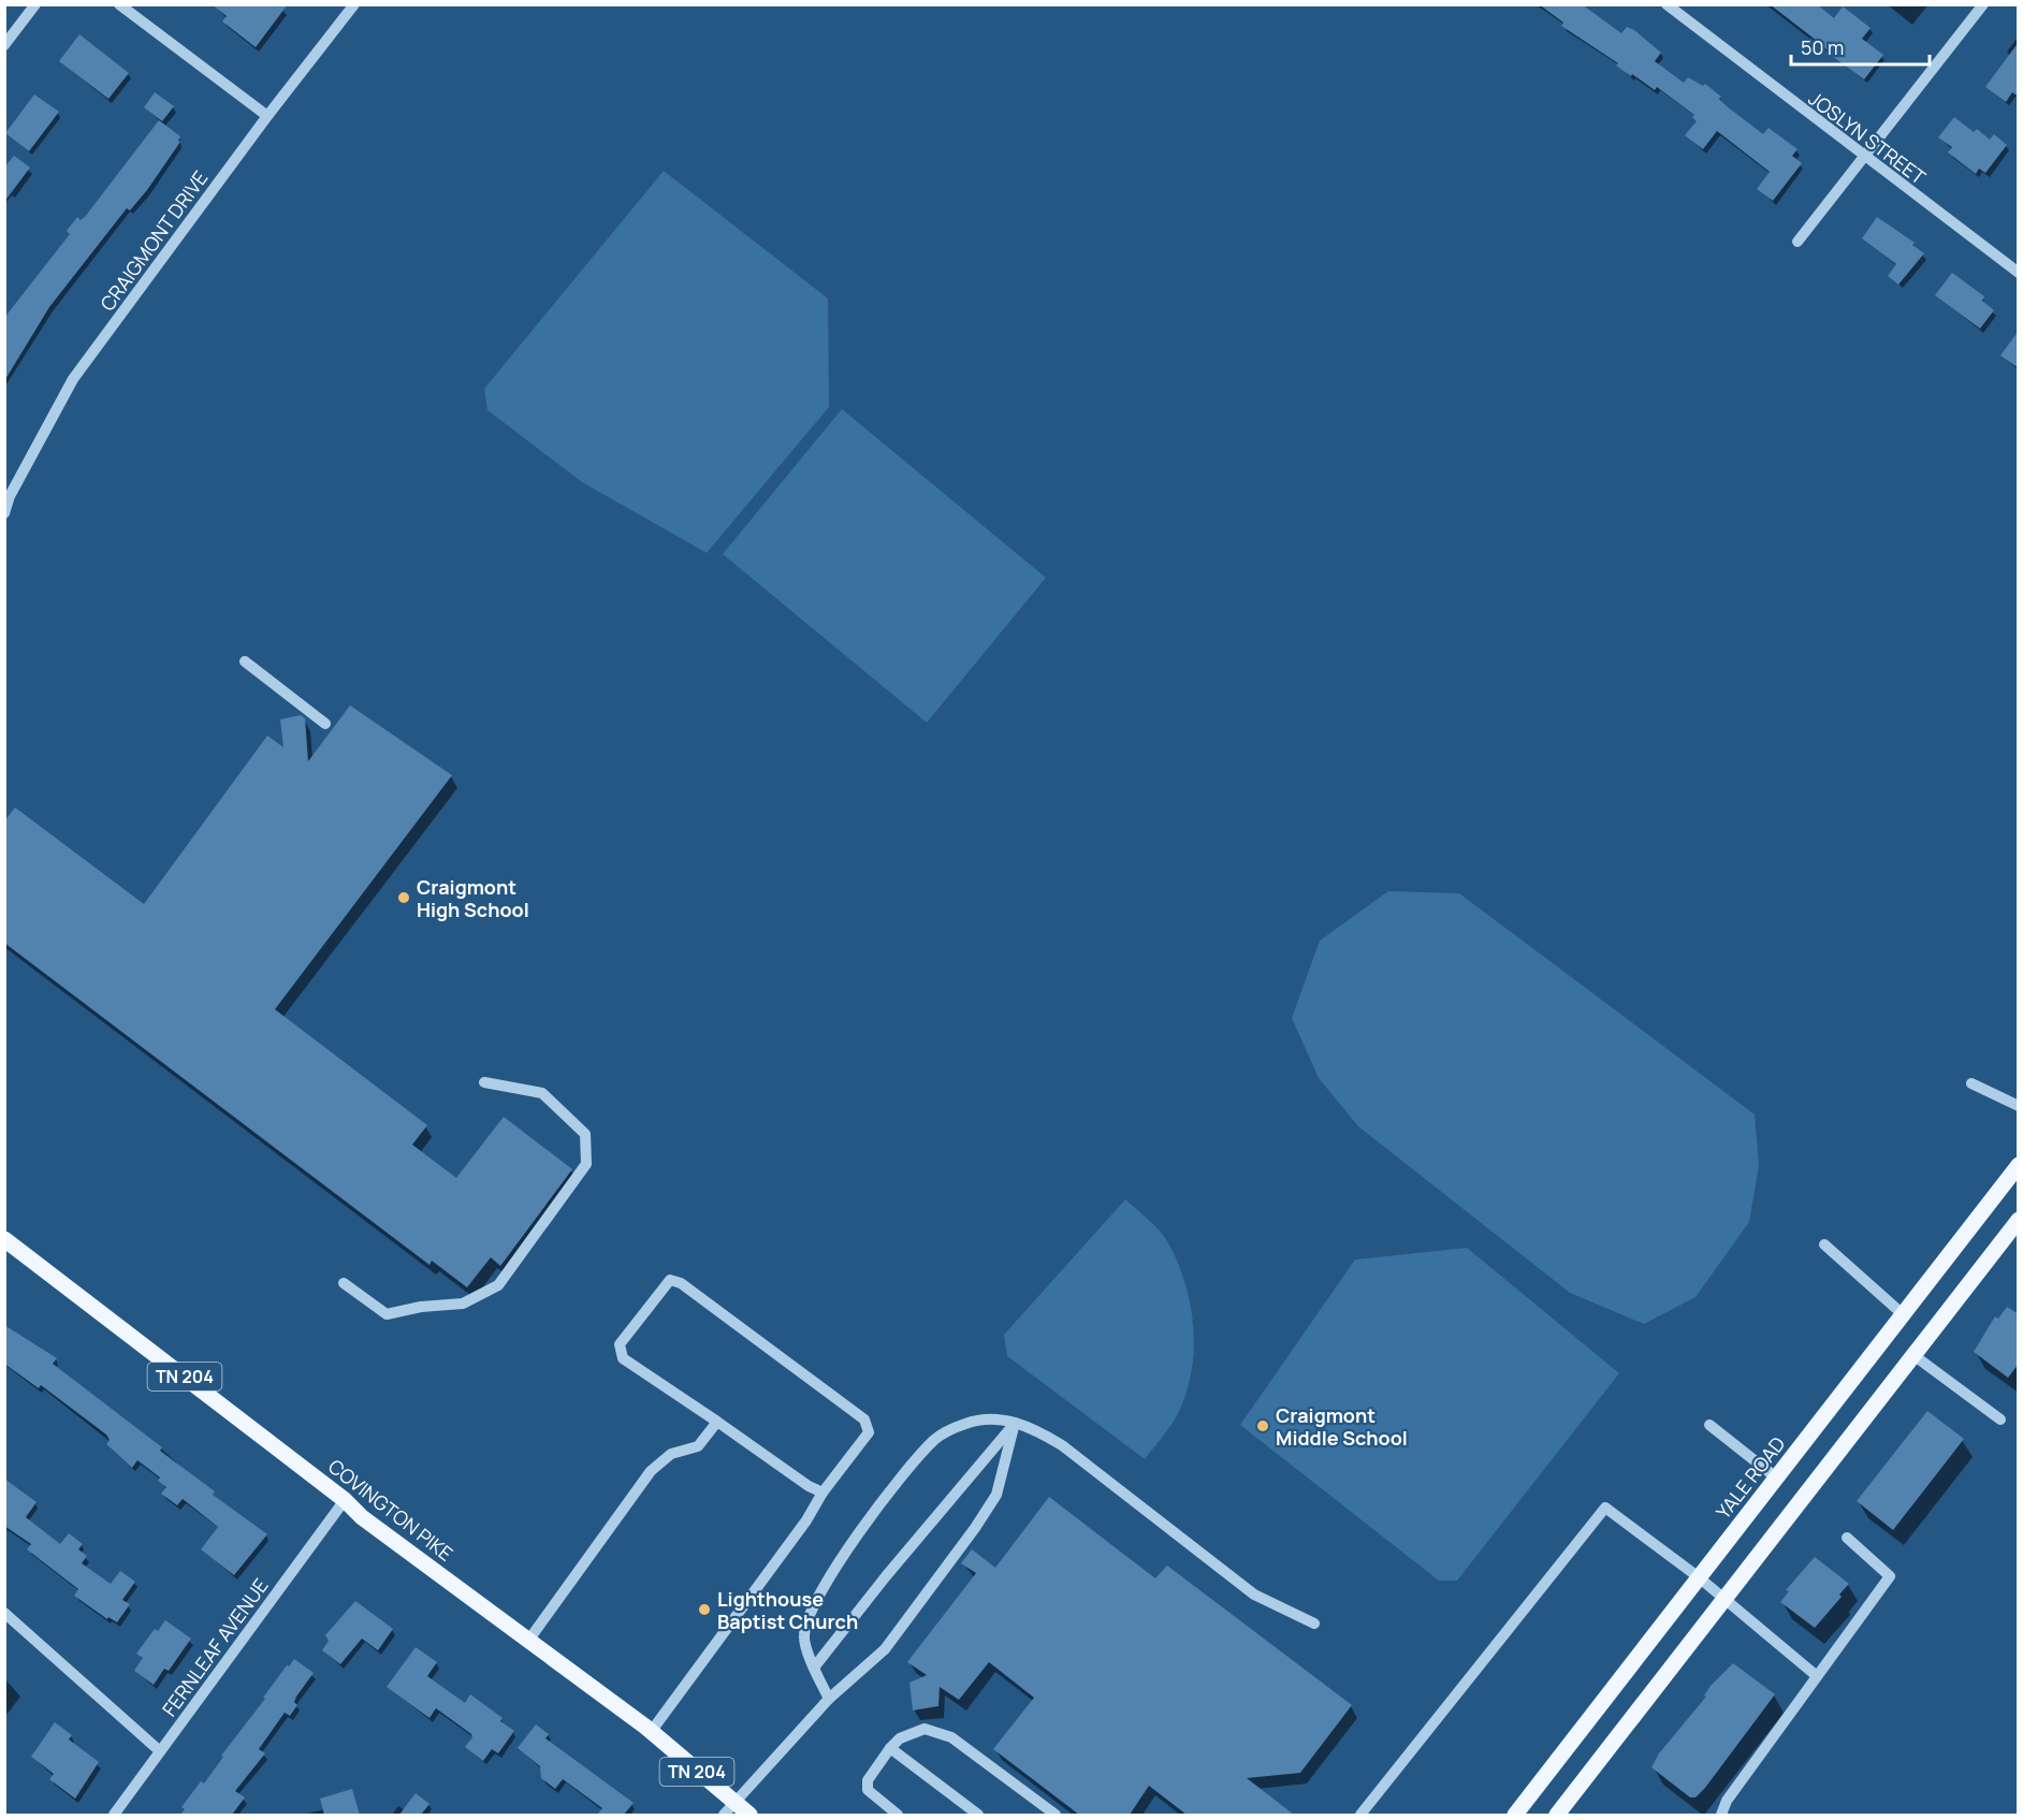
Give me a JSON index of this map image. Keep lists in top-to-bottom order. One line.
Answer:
{"streets":{"main road":["TN 204","YALE ROAD","COVINGTON PIKE"],"street":["JOSLYN STREET","CRAIGMONT DRIVE","FERNLEAF AVENUE"]},"crossings":[["COVINGTON PIKE","FERNLEAF AVENUE"]],"places":["Craigmont High School","Craigmont Middle School","Lighthouse Baptist Church"],"scale_bar":"50 m"}
